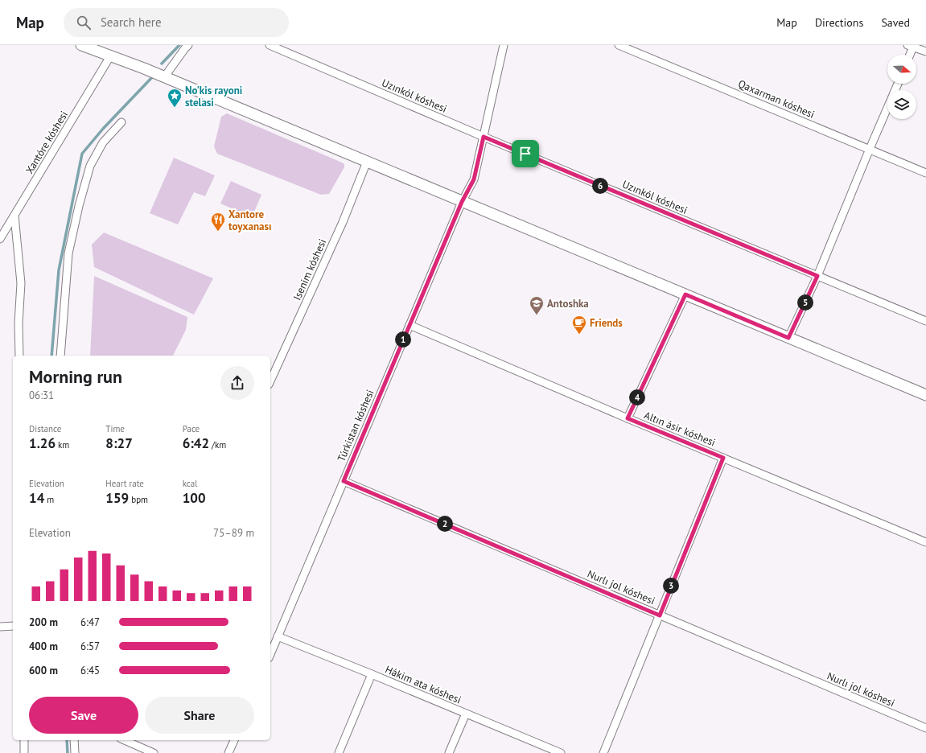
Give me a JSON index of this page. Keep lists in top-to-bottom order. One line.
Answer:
{"streets":{"street":["Uzınkól kóshesi","Qaxarman kóshesi","Xantóre kóshesi","Isenim kóshesi","Túrkistan kóshesi","Altın ásir kóshesi","Nurlı jol kóshesi","Hákim ata kóshesi"]},"crossings":[["Uzınkól kóshesi","Túrkistan kóshesi"],["Túrkistan kóshesi","Altın ásir kóshesi"],["Túrkistan kóshesi","Nurlı jol kóshesi"],["Túrkistan kóshesi","Hákim ata kóshesi"]],"places":{"place":["No'kis rayoni stelasi"],"restaurant":["Xantore toyxanası"],"school or university":["Antoshka"],"cafe":["Friends"]},"north":"right","page":{"header":"Map","search":"Search here","nav":["Map","Directions","Saved"],"pins":["6","5","1","4","2","3"],"heading":["Morning run","06:31"],"stats":[["Distance","1.26 km"],["Time","8:27"],["Pace","6:42 /km"],["Elevation","14 m"],["Heart rate","159 bpm"],["kcal","100"]],"chart":["Elevation","75–89 m"],"list":[{"name":"200 m","note":"6:47"},{"name":"400 m","note":"6:57"},{"name":"600 m","note":"6:45"}],"buttons":["Save","Share"]}}
